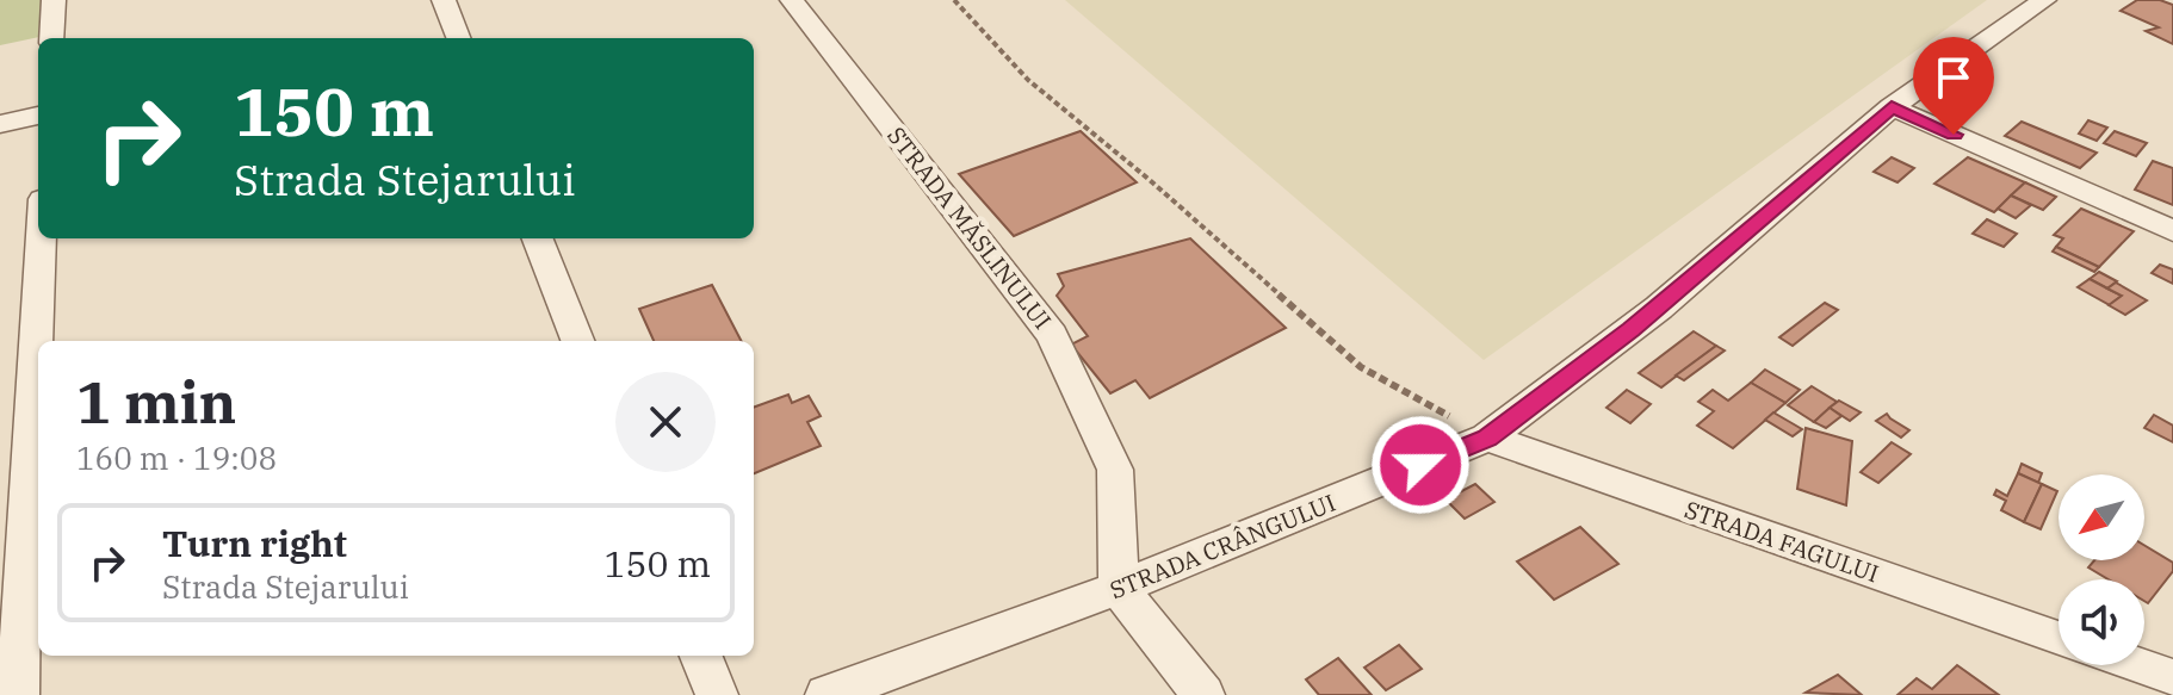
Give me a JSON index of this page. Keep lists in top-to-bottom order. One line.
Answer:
{"streets":{"street":["STRADA MĂSLINULUI","STRADA FAGULUI","STRADA CRÂNGULUI"]},"crossings":[["STRADA MĂSLINULUI","STRADA CRÂNGULUI"],["STRADA FAGULUI","STRADA CRÂNGULUI"]],"north":"bottom left","page":{"turn":["150 m","Strada Stejarului"],"heading":["1 min","160 m · 19:08"],"list":[{"name":"Turn right","note":"Strada Stejarului","value":"150 m"}]}}
